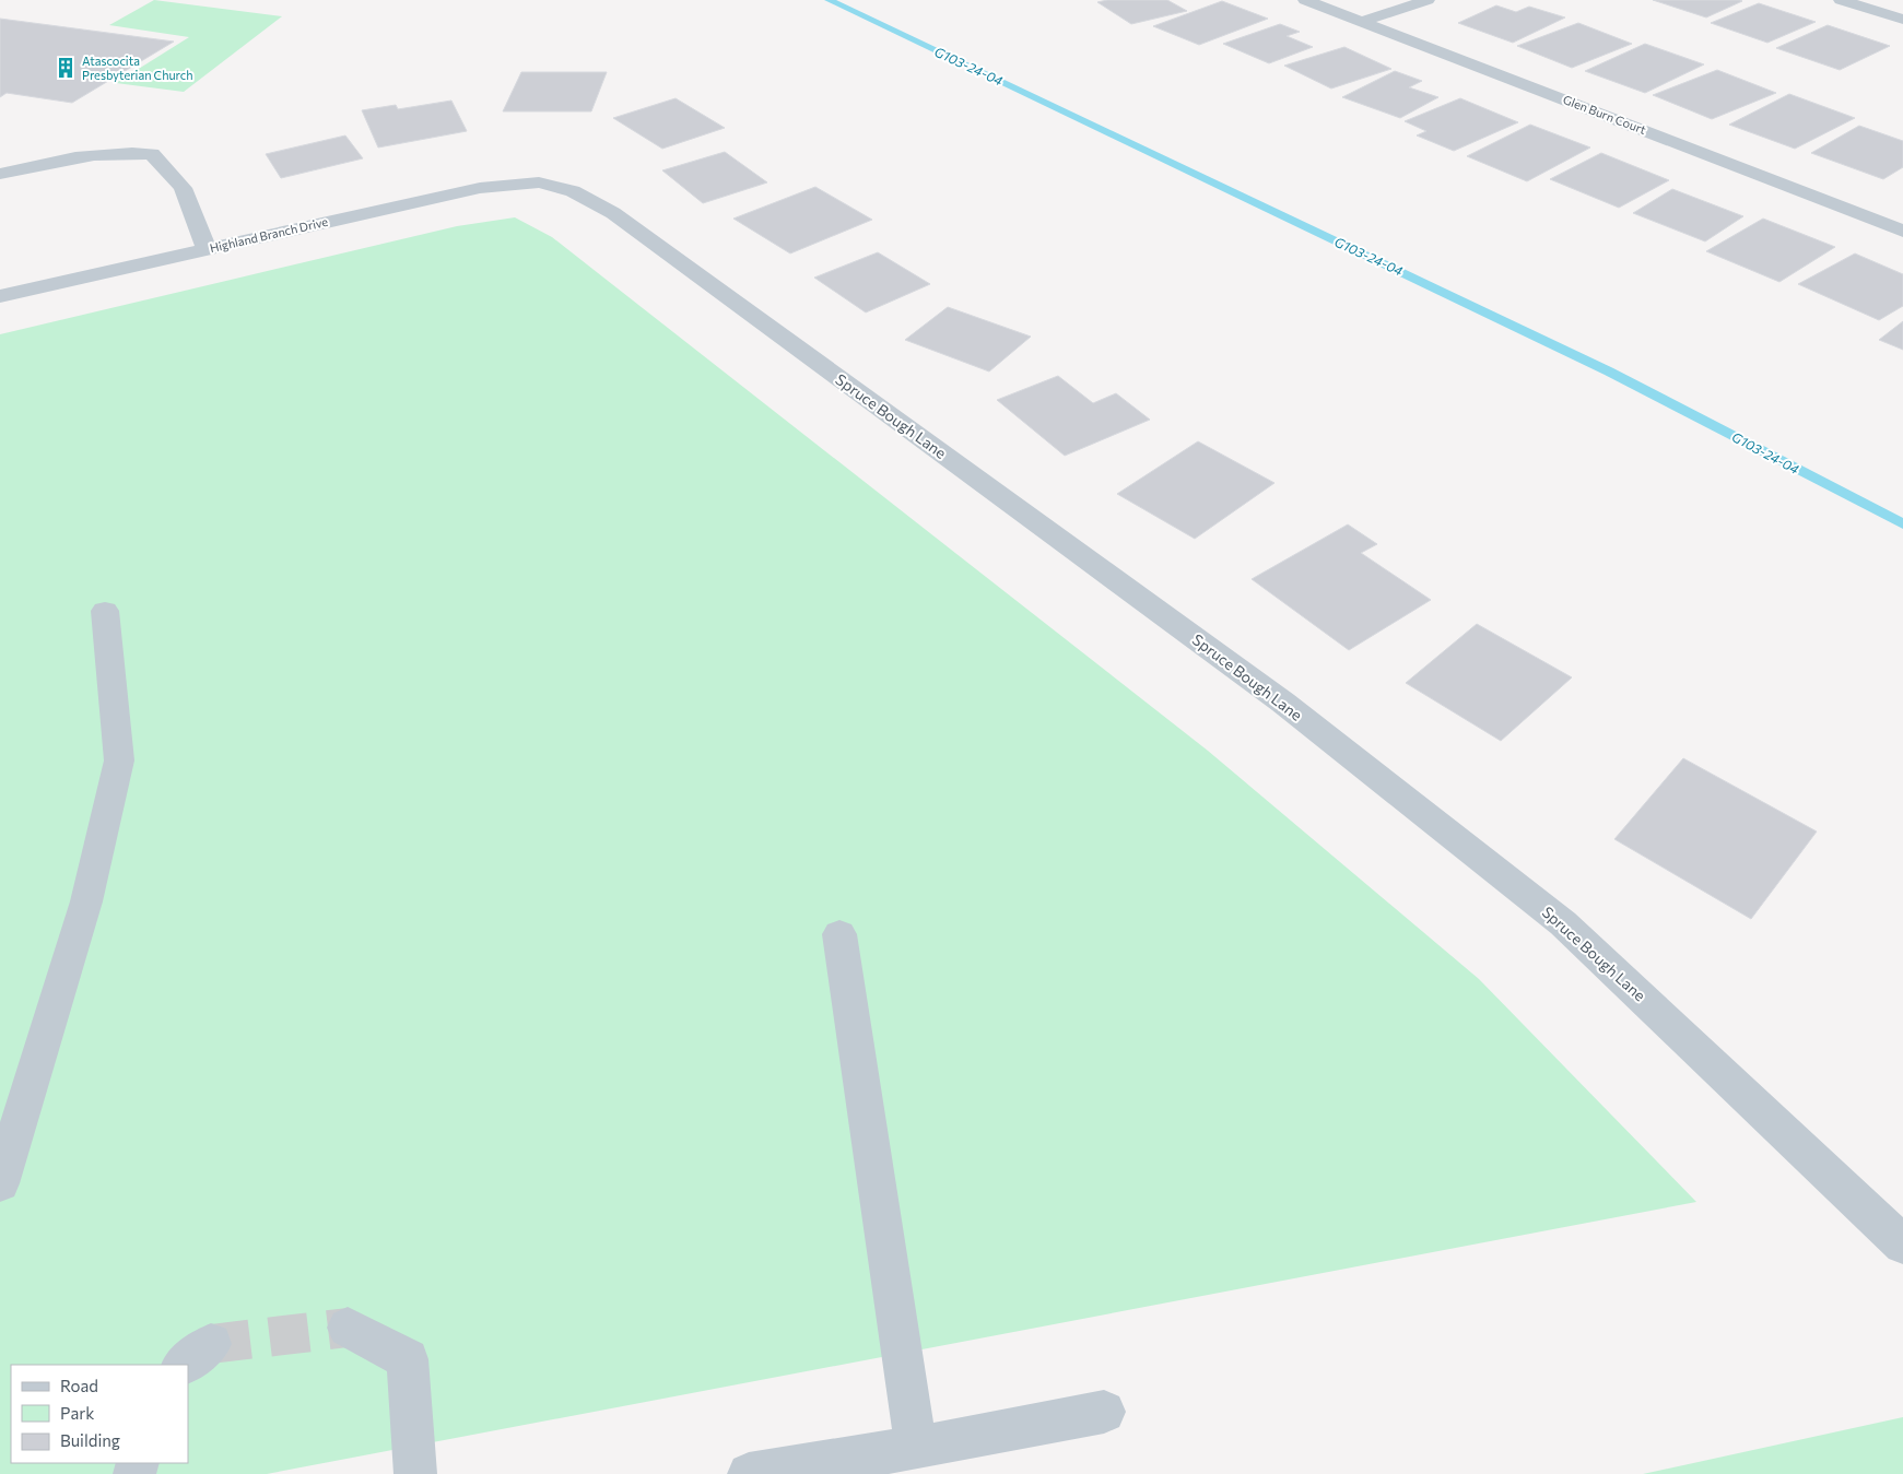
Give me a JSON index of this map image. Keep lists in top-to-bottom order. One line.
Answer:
{"streets":{"street":["Glen Burn Court","Highland Branch Drive","Spruce Bough Lane"]},"crossings":[["Highland Branch Drive","Spruce Bough Lane"]],"water":["G103-24-04"],"places":{"building":["Atascocita Presbyterian Church"]},"legend":["Road","Park","Building"]}
